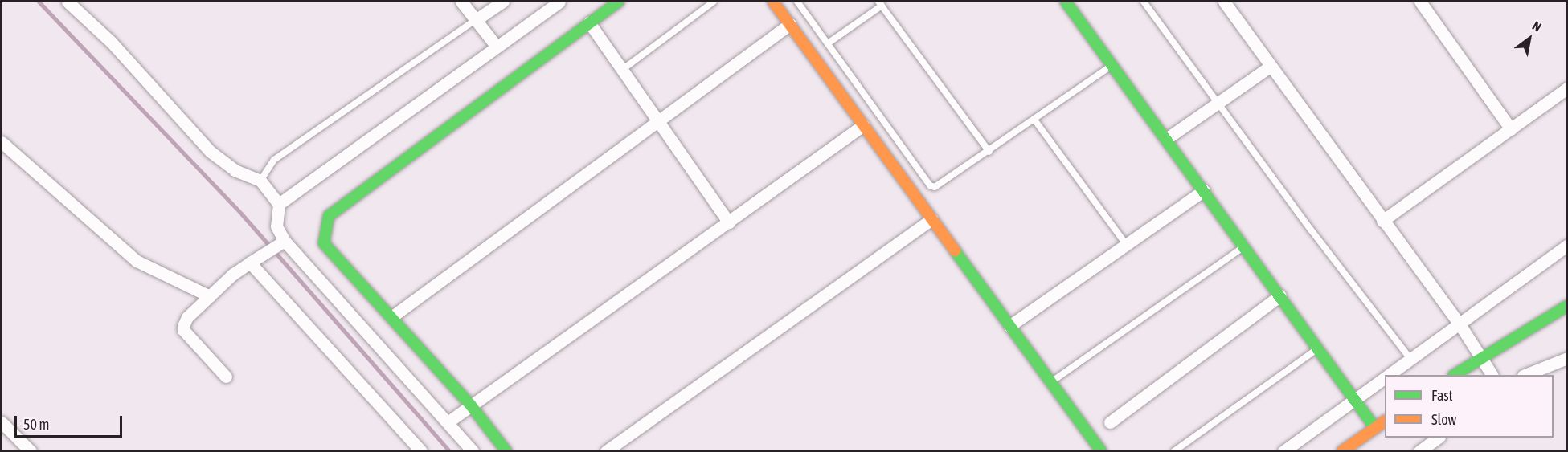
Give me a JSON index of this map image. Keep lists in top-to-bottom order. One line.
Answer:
{"legend":["Fast","Slow"],"scale_bar":"50 m","north":"top right"}
